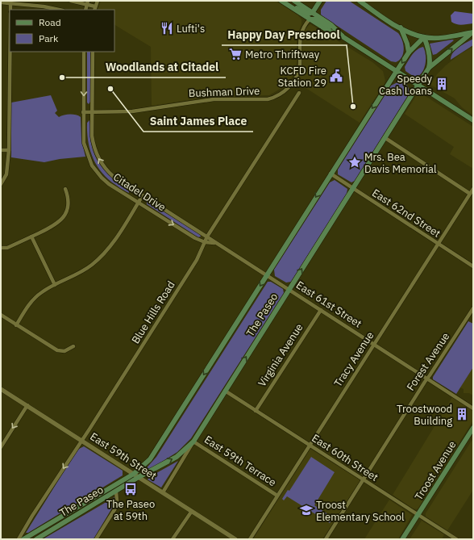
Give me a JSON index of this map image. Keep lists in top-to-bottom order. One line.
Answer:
{"streets":{"main road":["The Paseo","Troost Avenue"],"street":["Bushman Drive","Citadel Drive","East 62nd Street","East 61st Street","Blue Hills Road","Virginia Avenue","Tracy Avenue","Forest Avenue","East 59th Street","East 60th Street","East 59th Terrace"]},"crossings":[["Bushman Drive","Citadel Drive"],["Citadel Drive","East 61st Street"],["Citadel Drive","Blue Hills Road"],["East 62nd Street","The Paseo"],["East 62nd Street","Tracy Avenue"],["East 61st Street","Blue Hills Road"],["East 61st Street","The Paseo"],["East 61st Street","Virginia Avenue"],["East 61st Street","Tracy Avenue"],["East 61st Street","Forest Avenue"],["Blue Hills Road","East 59th Street"],["The Paseo","East 59th Street"],["The Paseo","East 60th Street"],["The Paseo","East 59th Terrace"],["Virginia Avenue","East 60th Street"],["Tracy Avenue","East 60th Street"],["Tracy Avenue","East 59th Terrace"],["Forest Avenue","East 60th Street"],["East 60th Street","Troost Avenue"]],"places":{"restaurant":["Lufti's"],"supermarket":["Metro Thriftway"],"public building":["KCFD Fire Station 29"],"other":["Woodlands at Citadel","Saint James Place","Happy Day Preschool"],"building":["Speedy Cash Loans","Troostwood Building"],"place":["Mrs. Bea Davis Memorial"],"bus stop":["The Paseo at 59th"],"school or university":["Troost Elementary School"]},"legend":["Road","Park"]}
